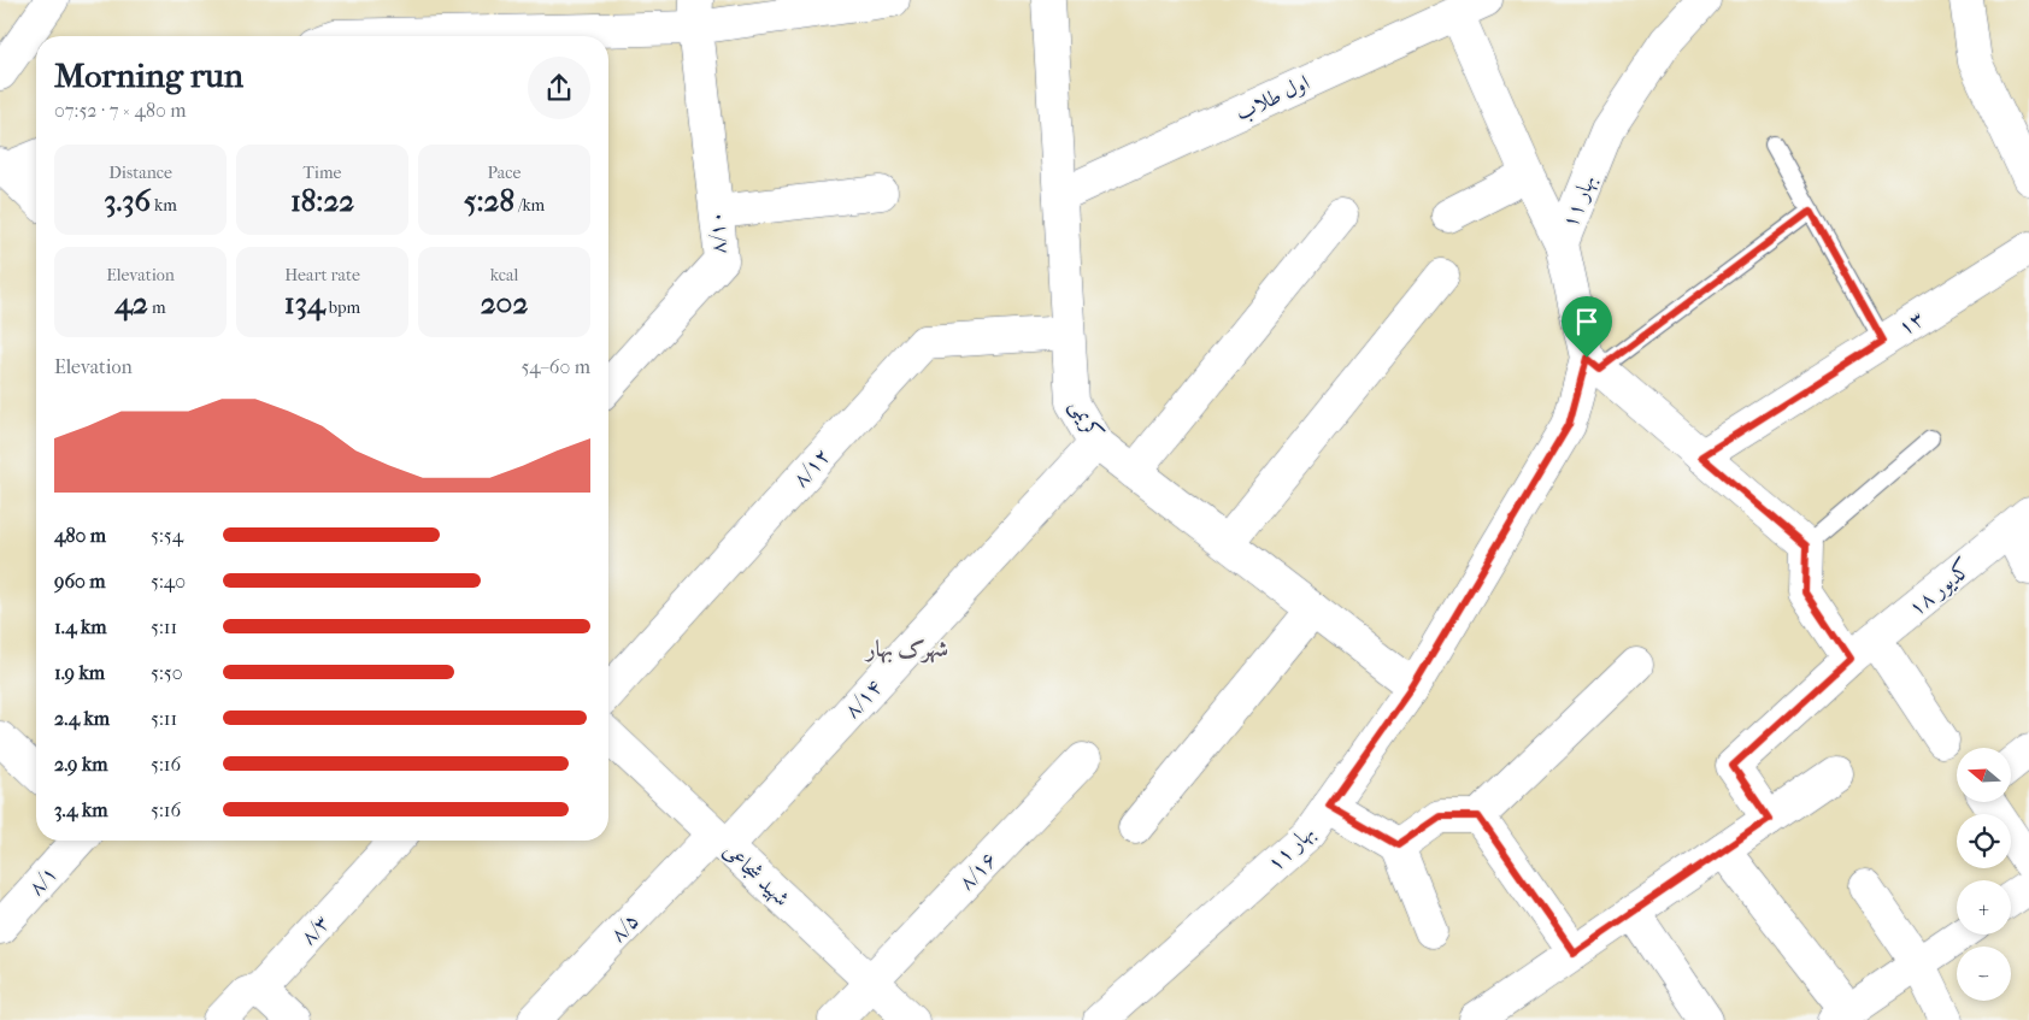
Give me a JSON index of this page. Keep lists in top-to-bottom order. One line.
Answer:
{"streets":{"street":["اول طلاب","بهار ۱۱","۸/۱۰","۱۳","کریمی","۸/۱۲","کدیور ۱۸","۸/۱۴","۸/۱۶","شهید شجاعی","۸/۱","۸/۵","۸/۳"]},"crossings":[["اول طلاب","کریمی"],["بهار ۱۱","کریمی"],["کریمی","۸/۱۲"],["کریمی","۸/۱۴"],["۸/۱۴","شهید شجاعی"],["۸/۱۴","۸/۵"],["۸/۱۶","شهید شجاعی"],["شهید شجاعی","۸/۵"]],"districts":["شهرک بهار"],"north":"left","page":{"heading":["Morning run","07:52 · 7 × 480 m"],"stats":[["Distance","3.36 km"],["Time","18:22"],["Pace","5:28 /km"],["Elevation","42 m"],["Heart rate","134 bpm"],["kcal","202"]],"chart":["Elevation","54–60 m"],"list":[{"name":"480 m","note":"5:54"},{"name":"960 m","note":"5:40"},{"name":"1.4 km","note":"5:11"},{"name":"1.9 km","note":"5:50"},{"name":"2.4 km","note":"5:11"},{"name":"2.9 km","note":"5:16"},{"name":"3.4 km","note":"5:16"}],"map_buttons":["+","−"]}}
